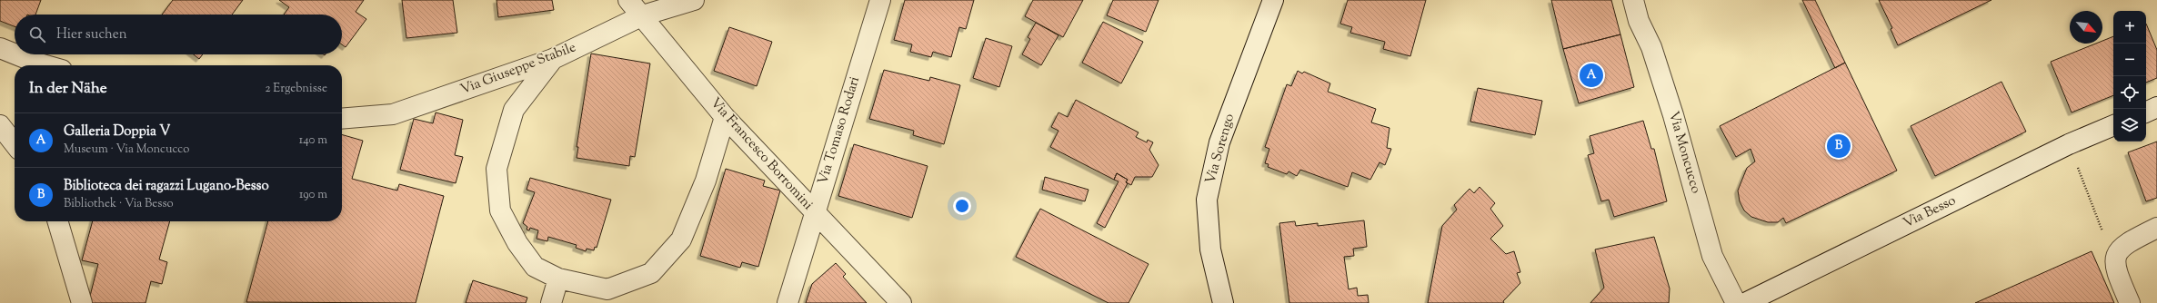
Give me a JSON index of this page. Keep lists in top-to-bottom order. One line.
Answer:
{"streets":{"street":["Via Giuseppe Stabile","Via Tomaso Rodari","Via Sorengo","Via Moncucco","Via Francesco Borromini","Via Besso"]},"crossings":[["Via Giuseppe Stabile","Via Francesco Borromini"],["Via Tomaso Rodari","Via Francesco Borromini"]],"north":"bottom right","page":{"map_buttons":["+","−"],"search":"Hier suchen","pins":["A","B"],"heading":["In der Nähe","2 Ergebnisse"],"list":[{"mark":"A","name":"Galleria Doppia V","note":"Museum · Via Moncucco","value":"140 m"},{"mark":"B","name":"Biblioteca dei ragazzi Lugano-Besso","note":"Bibliothek · Via Besso","value":"190 m"}]}}
